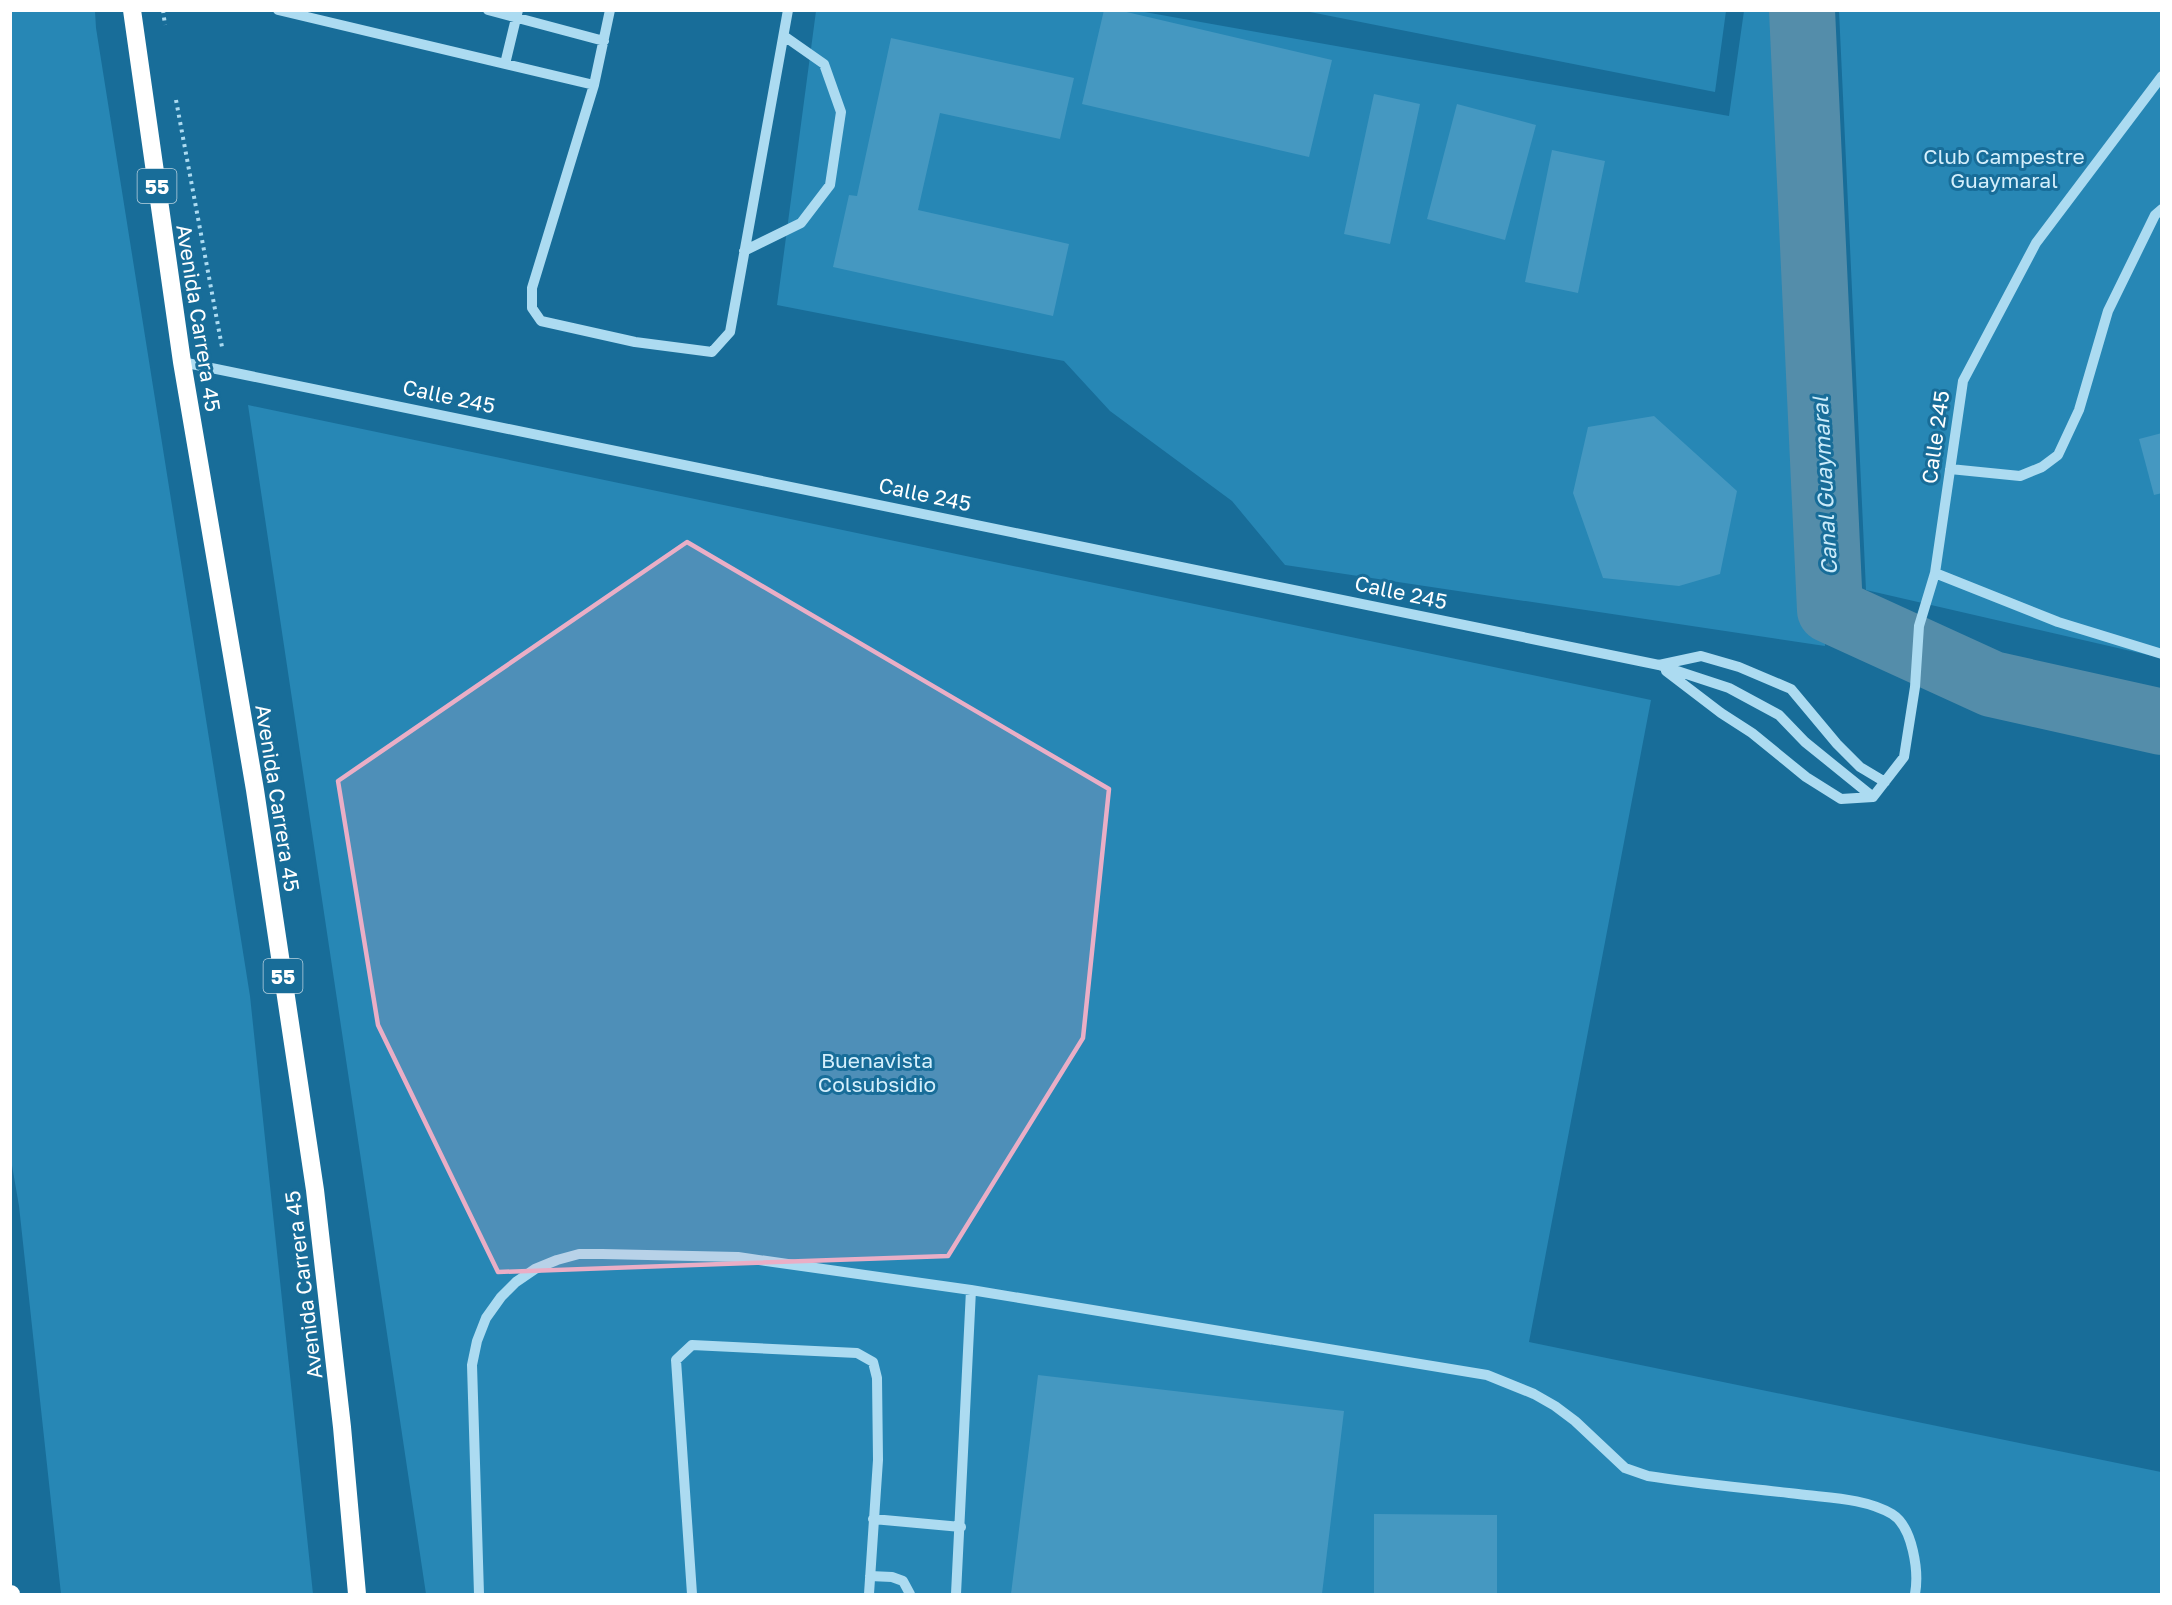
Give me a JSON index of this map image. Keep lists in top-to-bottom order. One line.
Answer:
{"streets":{"highway":["55","Avenida Carrera 45"],"lane":["Calle 245"]},"crossings":[["Avenida Carrera 45","Calle 245"]],"water":["Canal Guaymaral"],"parks":["Club Campestre Guaymaral","Buenavista Colsubsidio"]}
